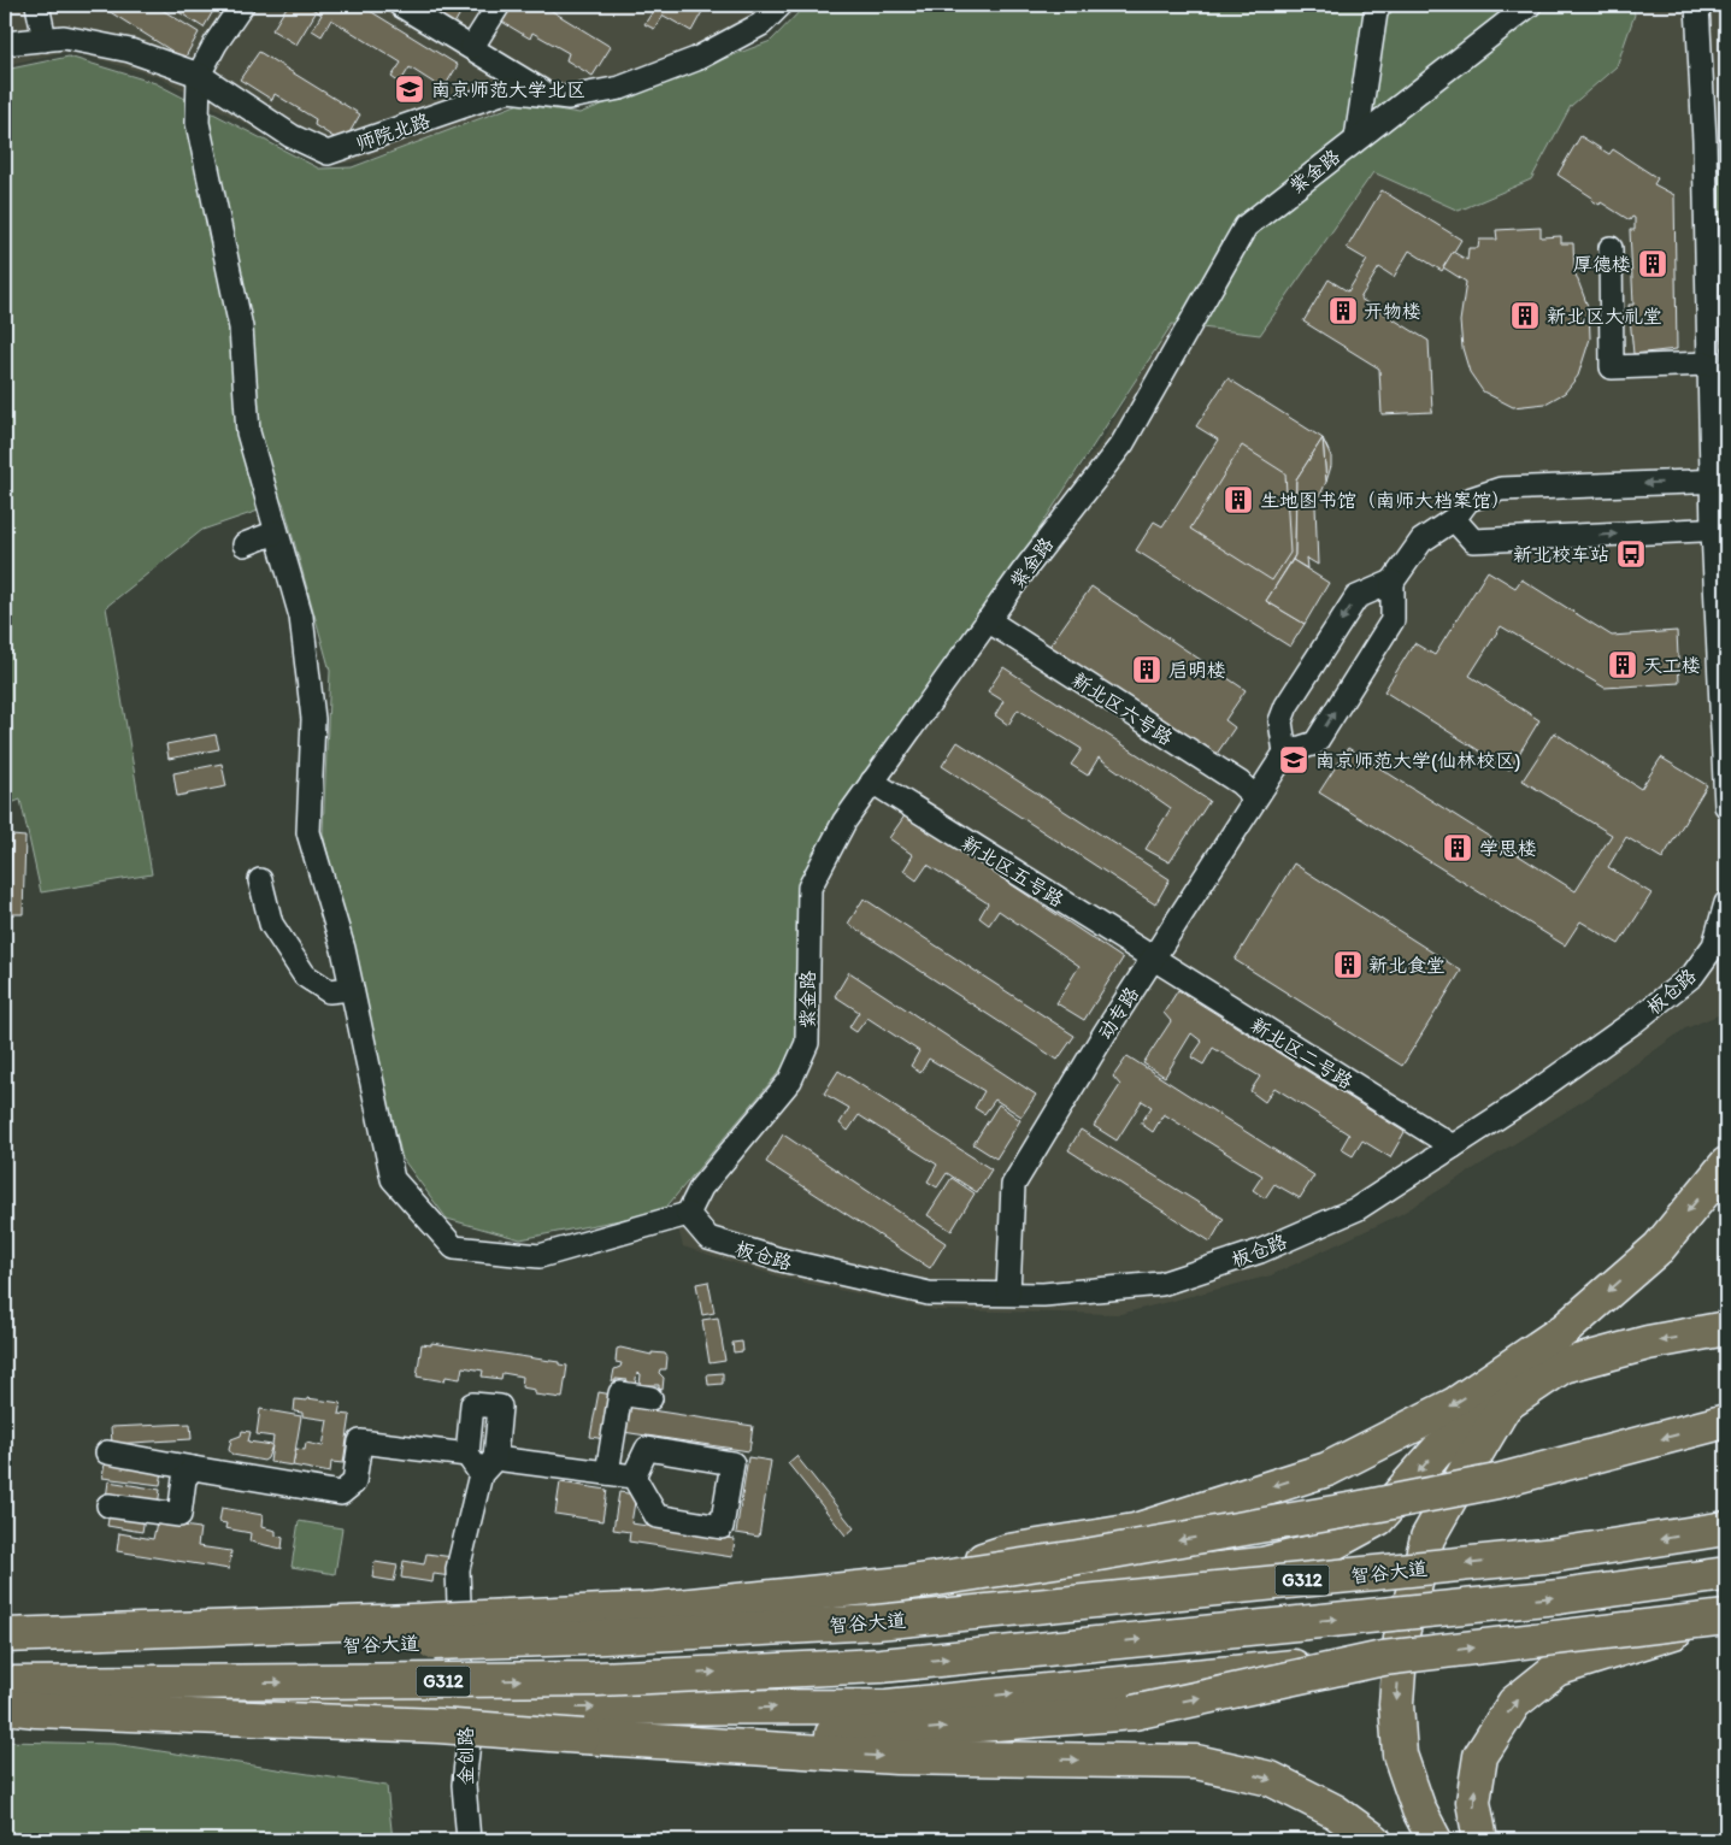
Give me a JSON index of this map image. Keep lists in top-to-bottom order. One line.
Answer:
{"streets":{"highway":["智谷大道","G312"],"street":["师院北路","紫金路","新北区六号路","新北区五号路","板仓路","动专路","新北区二号路","金创路"]},"crossings":[["紫金路","新北区六号路"],["紫金路","新北区五号路"],["紫金路","板仓路"],["新北区六号路","动专路"],["新北区五号路","动专路"],["新北区五号路","新北区二号路"],["板仓路","动专路"],["板仓路","新北区二号路"],["动专路","新北区二号路"],["智谷大道","金创路"],["G312","金创路"]],"places":{"school or university":["南京师范大学北区","南京师范大学(仙林校区)"],"building":["厚德楼","开物楼","新北区大礼堂","生地图书馆（南师大档案馆）","天工楼","启明楼","学思楼","新北食堂"],"bus stop":["新北校车站"]}}
